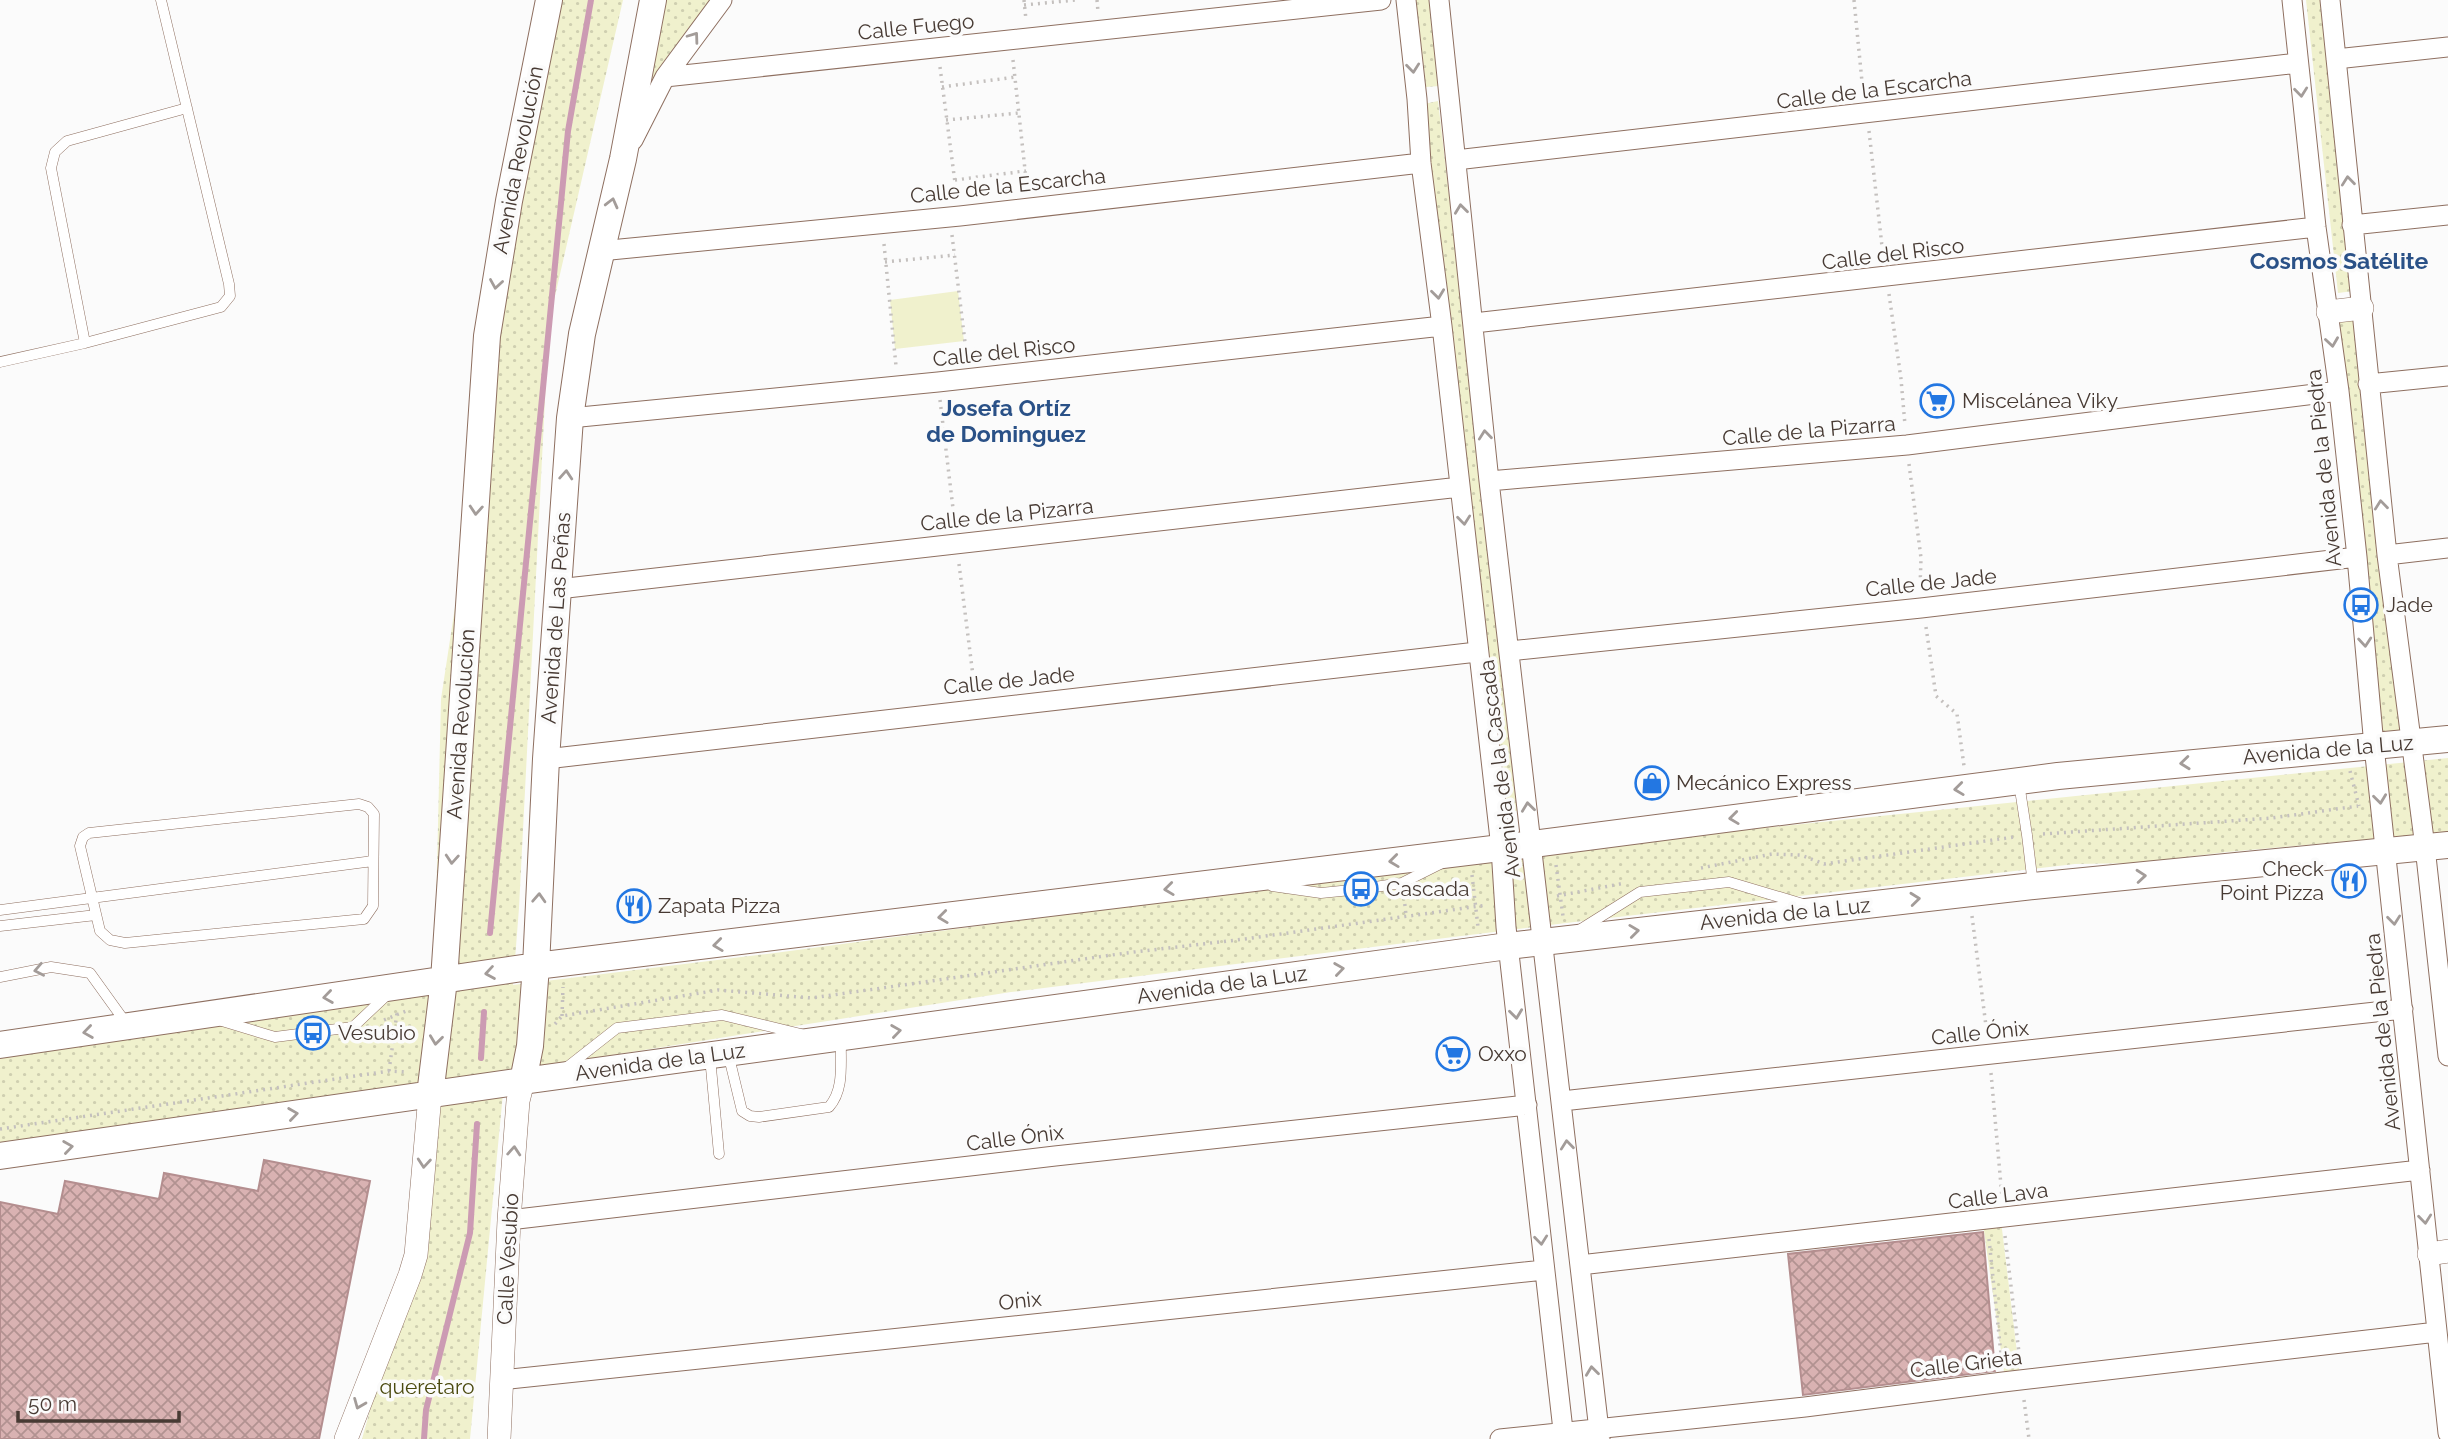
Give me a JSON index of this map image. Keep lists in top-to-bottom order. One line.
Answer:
{"streets":{"main road":["Avenida Revolución","Avenida de Las Peñas","Avenida de la Luz"],"street":["Calle Fuego","Calle de la Escarcha","Calle del Risco","Calle de la Pizarra","Avenida de la Piedra","Calle de Jade","Avenida de la Cascada","Calle Ónix","Calle Lava","Calle Vesubio","Onix","Calle Grieta"]},"crossings":[["Calle de la Escarcha","Avenida de la Piedra"],["Calle de la Escarcha","Avenida de Las Peñas"],["Calle de la Escarcha","Avenida de la Cascada"],["Avenida Revolución","Avenida de la Luz"],["Calle del Risco","Avenida de la Piedra"],["Calle del Risco","Avenida de Las Peñas"],["Calle del Risco","Avenida de la Cascada"],["Calle de la Pizarra","Avenida de la Piedra"],["Calle de la Pizarra","Avenida de Las Peñas"],["Calle de la Pizarra","Avenida de la Cascada"],["Avenida de la Piedra","Calle de Jade"],["Avenida de la Piedra","Avenida de la Luz"],["Avenida de la Piedra","Calle Ónix"],["Avenida de la Piedra","Calle Lava"],["Avenida de la Piedra","Calle Grieta"],["Calle de Jade","Avenida de Las Peñas"],["Calle de Jade","Avenida de la Cascada"],["Avenida de Las Peñas","Avenida de la Luz"],["Avenida de Las Peñas","Calle Vesubio"],["Avenida de la Luz","Avenida de la Cascada"],["Avenida de la Luz","Calle Vesubio"],["Avenida de la Cascada","Calle Ónix"],["Avenida de la Cascada","Calle Lava"],["Avenida de la Cascada","Onix"],["Avenida de la Cascada","Calle Grieta"],["Calle Ónix","Calle Vesubio"],["Calle Vesubio","Onix"]],"one_way":["Avenida Revolución","Avenida de Las Peñas","Calle Vesubio"],"districts":["Cosmos Satélite","Josefa Ortíz de Dominguez"],"parks":["queretaro"],"places":{"supermarket":["Miscelánea Viky","Oxxo"],"bus stop":["Jade","Cascada","Vesubio"],"shop":["Mecánico Express"],"restaurant":["Check Point Pizza","Zapata Pizza"]},"scale_bar":"50 m"}
